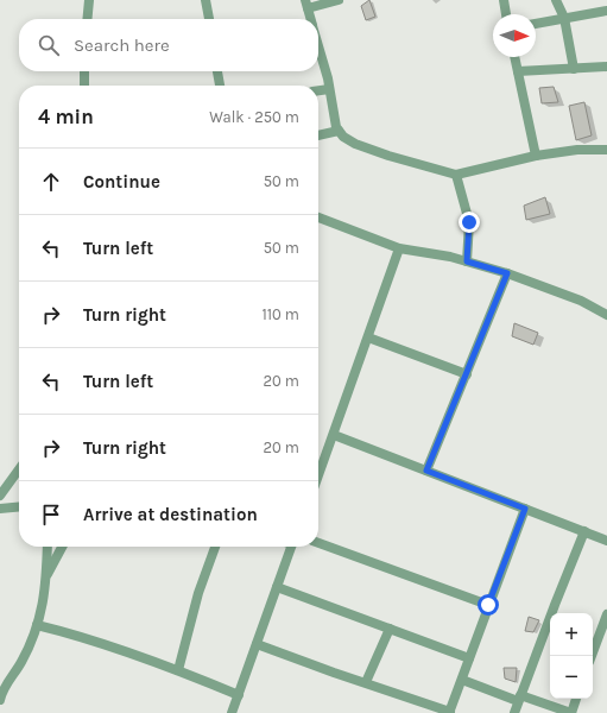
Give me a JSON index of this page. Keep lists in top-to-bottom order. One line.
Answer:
{"north":"right","page":{"search":"Search here","heading":["4 min","Walk · 250 m"],"list":[["Continue","50 m"],["Turn left","50 m"],["Turn right","110 m"],["Turn left","20 m"],["Turn right","20 m"],"Arrive at destination"],"map_buttons":["+","−"]}}
